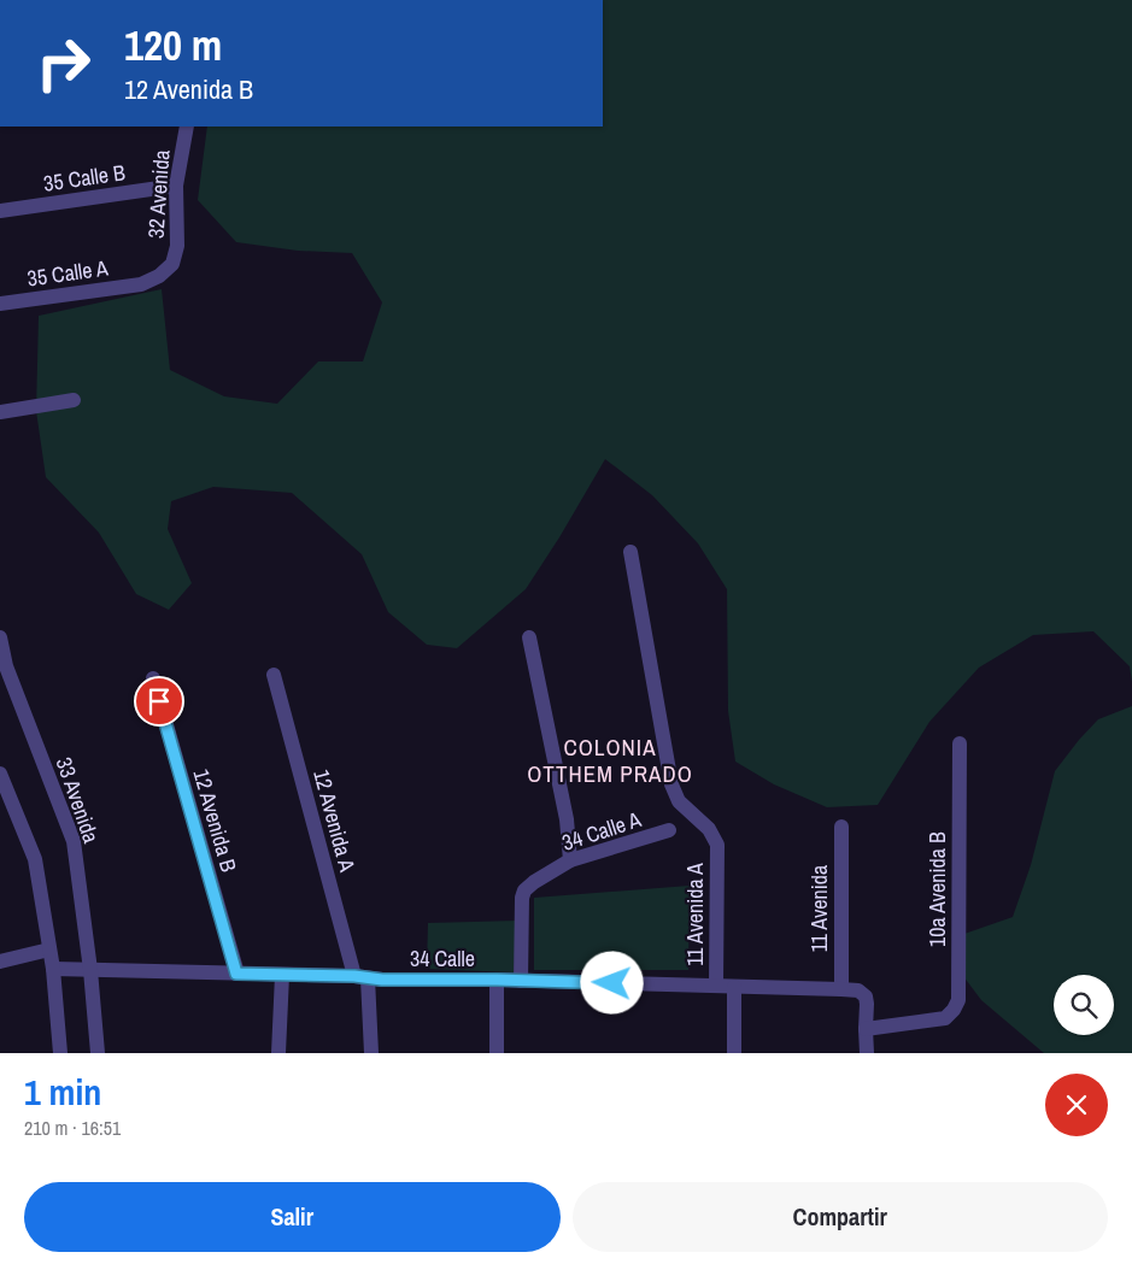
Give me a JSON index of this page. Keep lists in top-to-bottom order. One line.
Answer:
{"streets":{"street":["35 Calle B","32 Avenida","35 Calle A","33 Avenida","12 Avenida B","12 Avenida A","34 Calle A","10a Avenida B","11 Avenida","11 Avenida A","34 Calle"]},"crossings":[["35 Calle B","32 Avenida"],["32 Avenida","35 Calle A"],["33 Avenida","34 Calle"],["12 Avenida B","34 Calle"],["12 Avenida A","34 Calle"],["34 Calle A","34 Calle"],["10a Avenida B","34 Calle"],["11 Avenida","34 Calle"],["11 Avenida A","34 Calle"]],"districts":["COLONIA OTTHEM PRADO"],"page":{"turn":["120 m","12 Avenida B"],"heading":["1 min","210 m · 16:51"],"buttons":["Salir","Compartir"]}}
